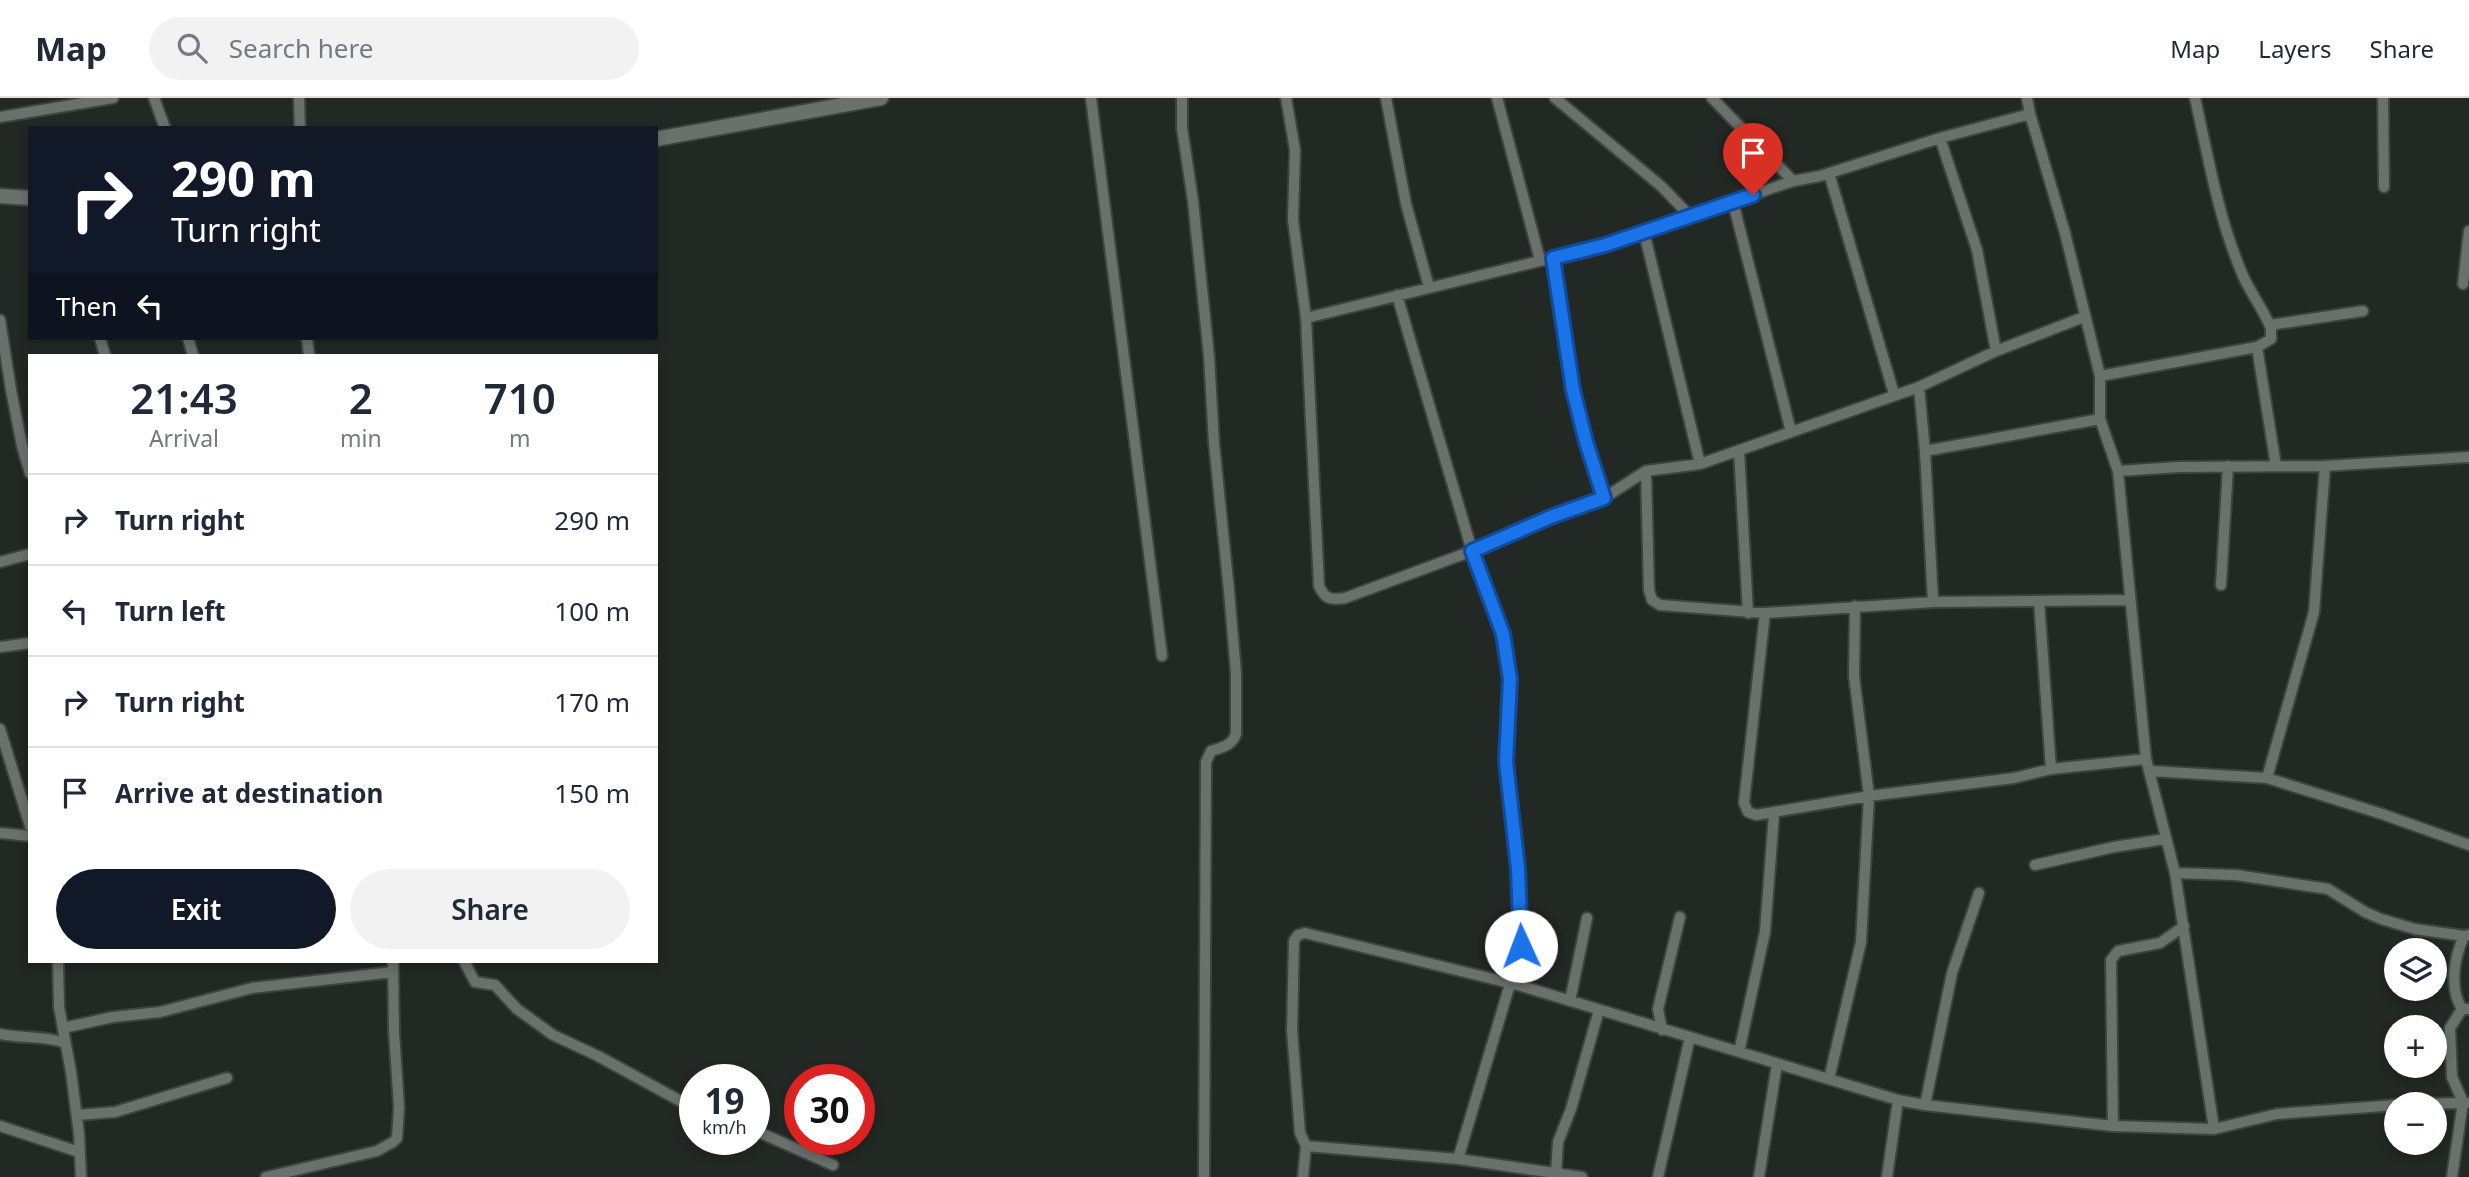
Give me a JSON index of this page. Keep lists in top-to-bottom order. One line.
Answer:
{"page":{"header":"Map","search":"Search here","nav":["Map","Layers","Share"],"turn":["290 m","Turn right"],"then":"Then","eta":["21:43","Arrival","2","min","710","m"],"list":[{"name":"Turn right","value":"290 m"},{"name":"Turn left","value":"100 m"},{"name":"Turn right","value":"170 m"},{"name":"Arrive at destination","value":"150 m"}],"buttons":["Exit","Share"],"map_buttons":["+","−"],"speed":"19 km/h","limit":"30"}}
